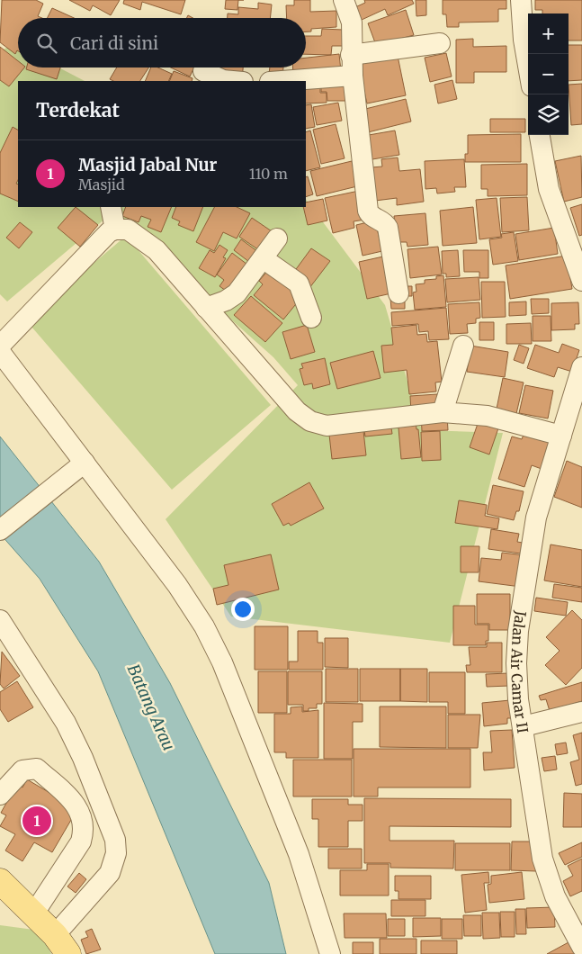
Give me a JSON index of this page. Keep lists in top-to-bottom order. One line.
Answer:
{"streets":{"street":["Jalan Air Camar II"]},"water":["Batang Arau"],"page":{"map_buttons":["+","−"],"search":"Cari di sini","heading":"Terdekat","list":[{"mark":"1","name":"Masjid Jabal Nur","note":"Masjid","value":"110 m"}],"pins":"1"}}
